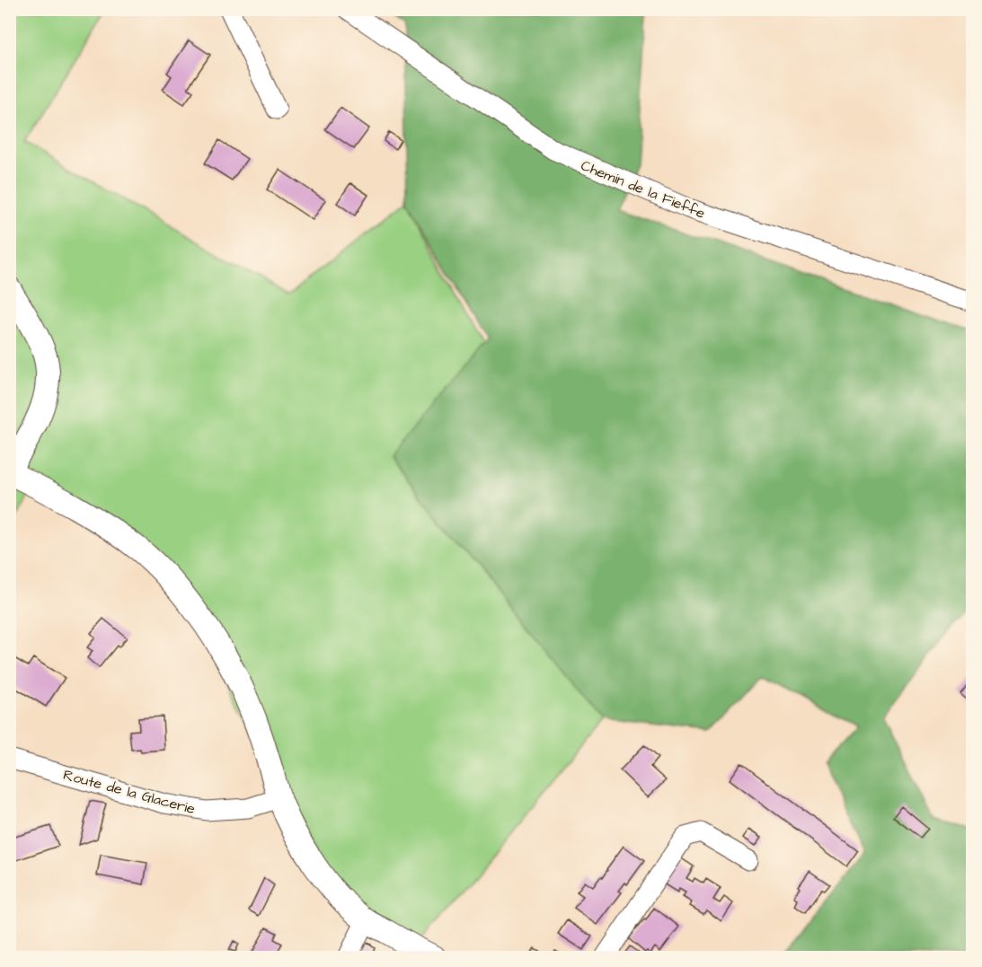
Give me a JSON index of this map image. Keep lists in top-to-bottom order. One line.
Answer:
{"streets":{"street":["Chemin de la Fieffe","Route de la Glacerie"]}}
